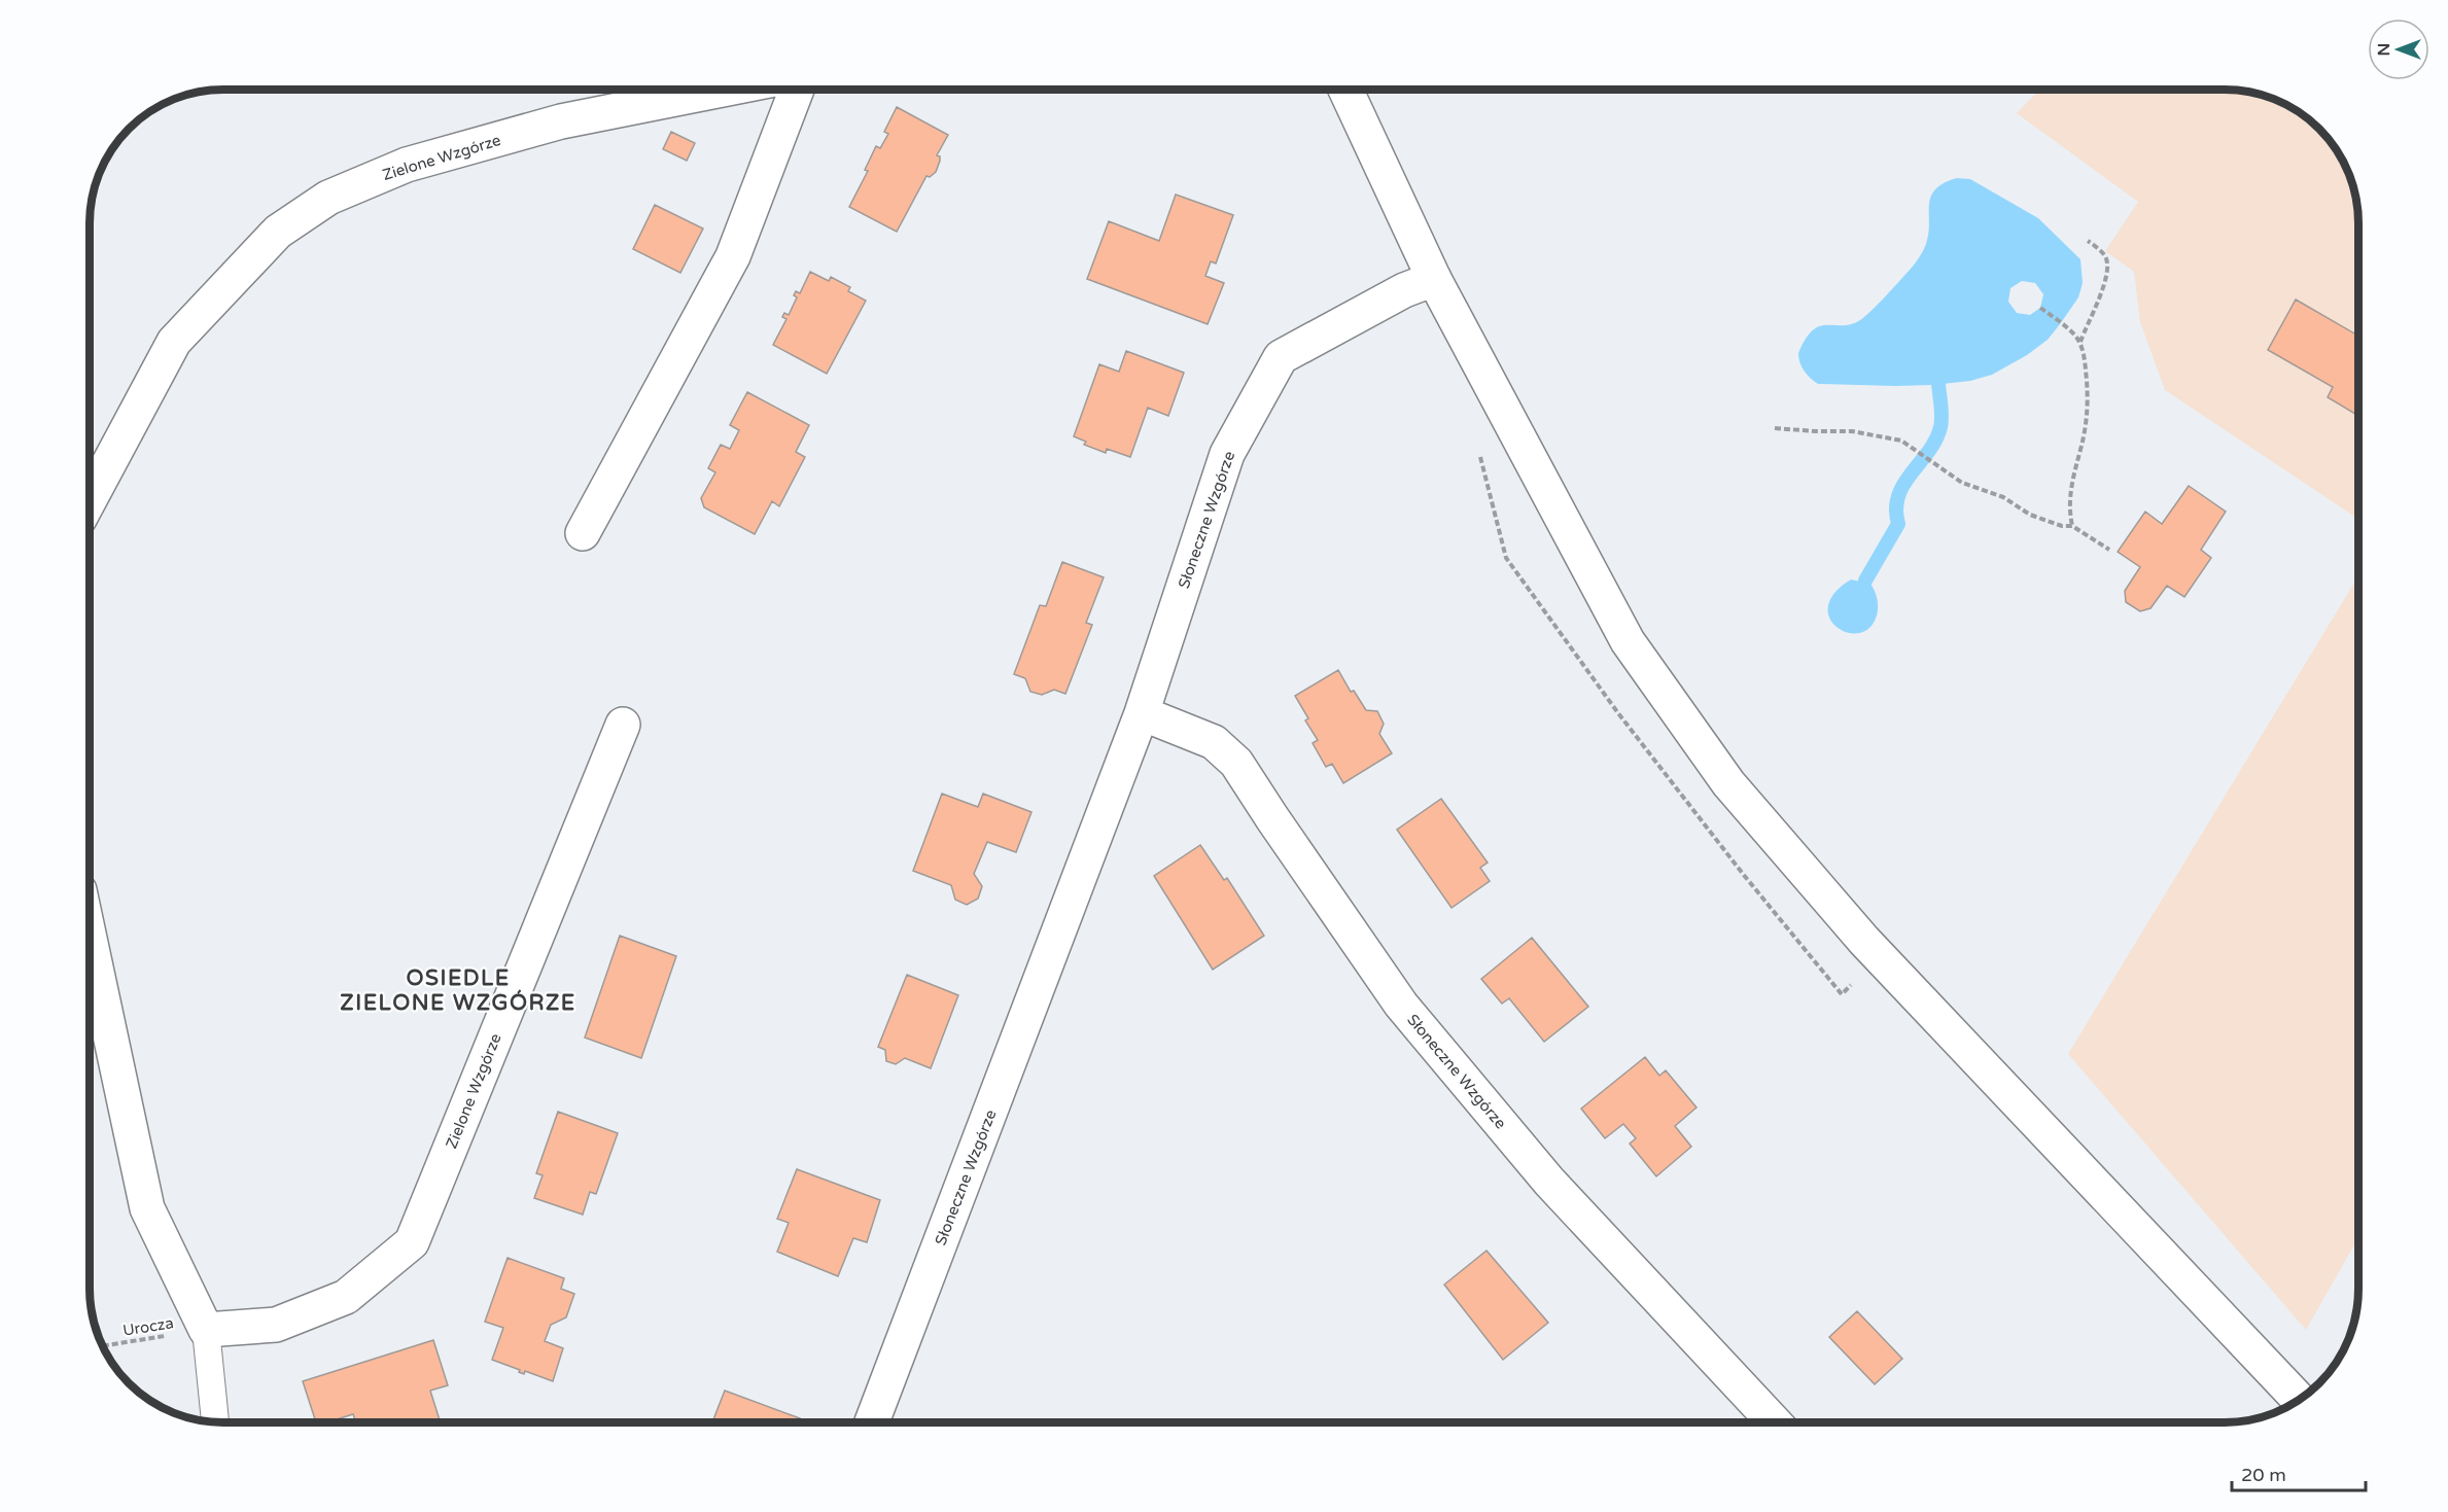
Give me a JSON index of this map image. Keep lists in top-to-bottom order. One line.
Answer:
{"streets":{"street":["Zielone Wzgórze","Słoneczne Wzgórze"],"path":["Urocza"]},"crossings":[["Zielone Wzgórze","Urocza"]],"districts":["OSIEDLE ZIELONE WZGÓRZE"],"scale_bar":"20 m","north":"left"}
